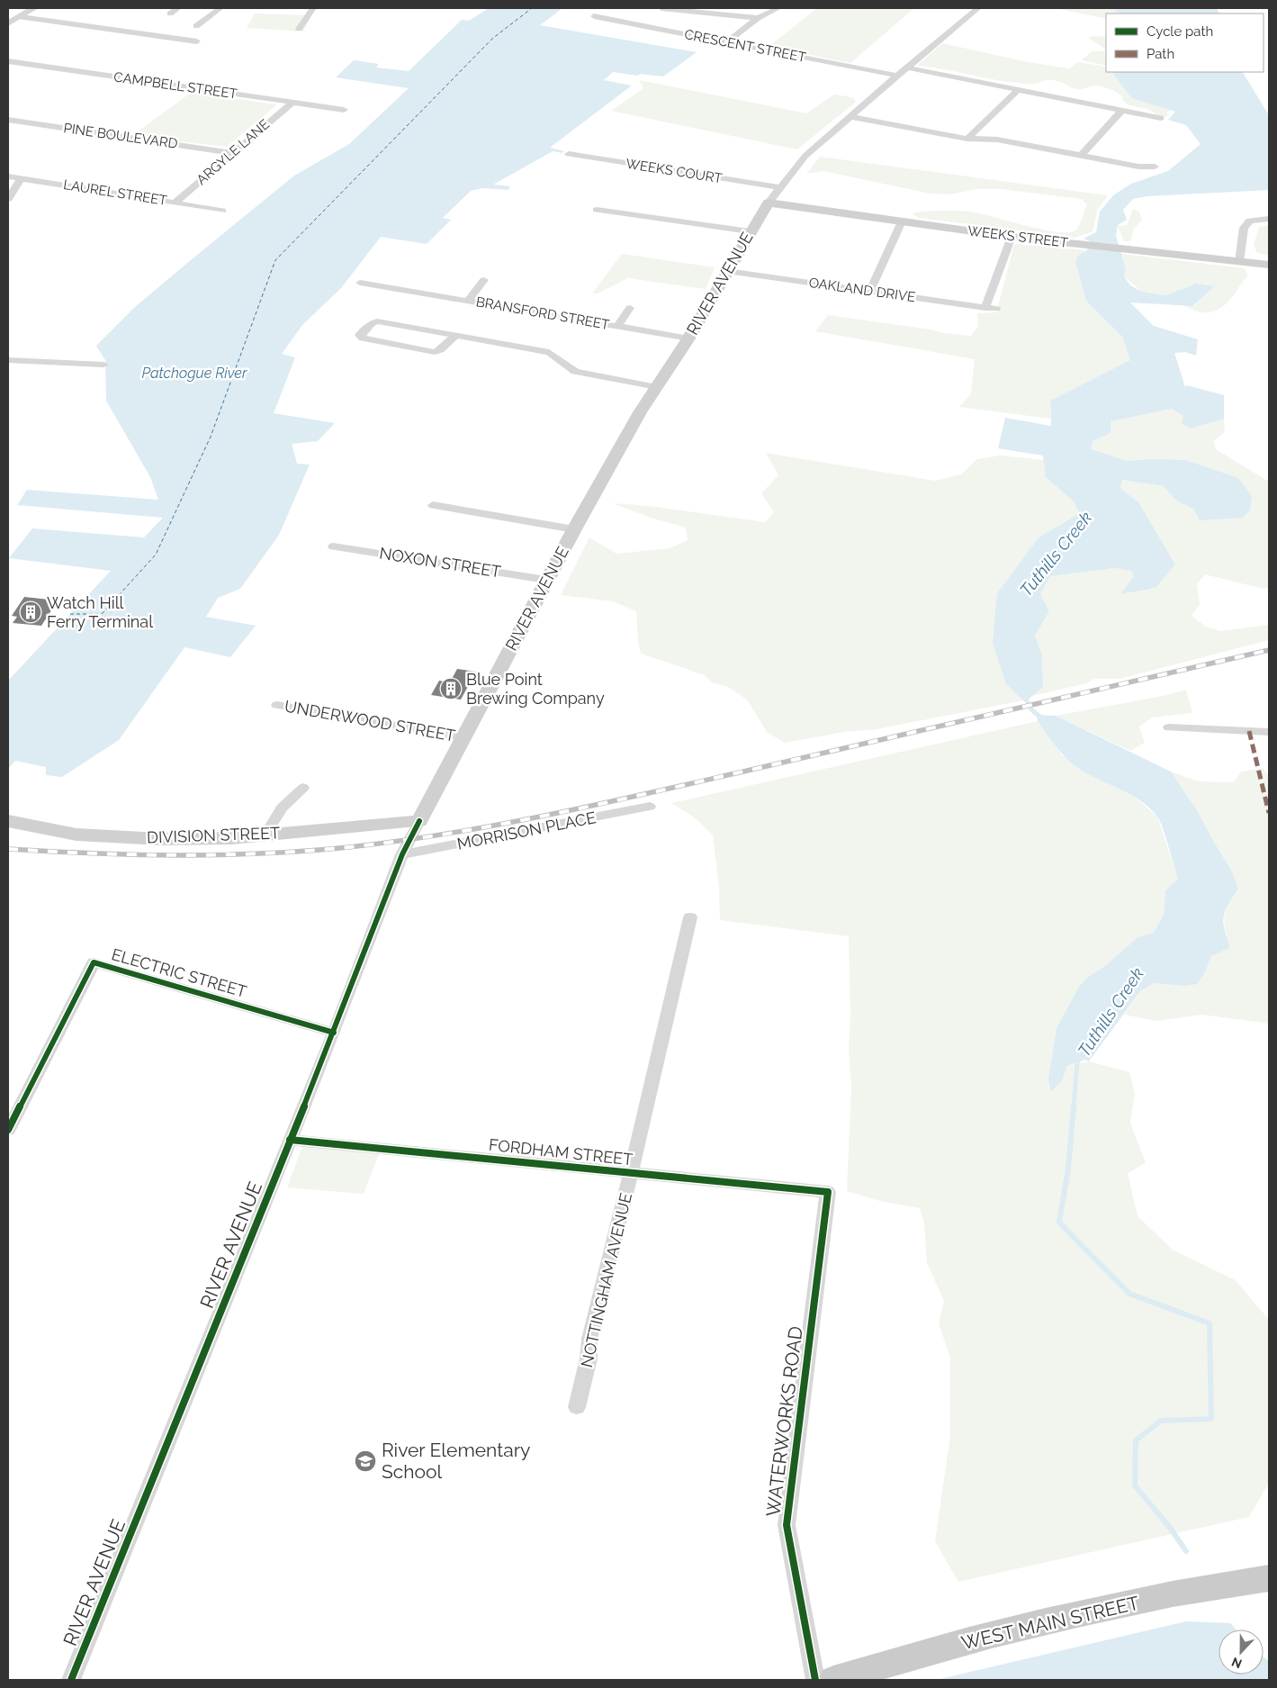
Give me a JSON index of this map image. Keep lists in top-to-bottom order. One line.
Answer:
{"streets":{"main road":["WEEKS STREET","RIVER AVENUE","DIVISION STREET","WEST MAIN STREET"],"street":["CRESCENT STREET","CAMPBELL STREET","PINE BOULEVARD","ARGYLE LANE","WEEKS COURT","LAUREL STREET","OAKLAND DRIVE","BRANSFORD STREET","NOXON STREET","UNDERWOOD STREET","MORRISON PLACE","ELECTRIC STREET","FORDHAM STREET","NOTTINGHAM AVENUE","WATERWORKS ROAD"]},"crossings":[["CRESCENT STREET","RIVER AVENUE"],["CAMPBELL STREET","ARGYLE LANE"],["PINE BOULEVARD","ARGYLE LANE"],["ARGYLE LANE","LAUREL STREET"],["WEEKS COURT","RIVER AVENUE"],["WEEKS STREET","RIVER AVENUE"],["RIVER AVENUE","OAKLAND DRIVE"],["RIVER AVENUE","BRANSFORD STREET"],["RIVER AVENUE","NOXON STREET"],["RIVER AVENUE","UNDERWOOD STREET"],["RIVER AVENUE","MORRISON PLACE"],["RIVER AVENUE","DIVISION STREET"],["RIVER AVENUE","ELECTRIC STREET"],["RIVER AVENUE","FORDHAM STREET"],["FORDHAM STREET","NOTTINGHAM AVENUE"],["FORDHAM STREET","WATERWORKS ROAD"]],"water":["Patchogue River","Tuthills Creek"],"places":{"building":["Watch Hill Ferry Terminal","Blue Point Brewing Company"],"school or university":["River Elementary School"]},"legend":["Cycle path","Path"],"north":"bottom"}
